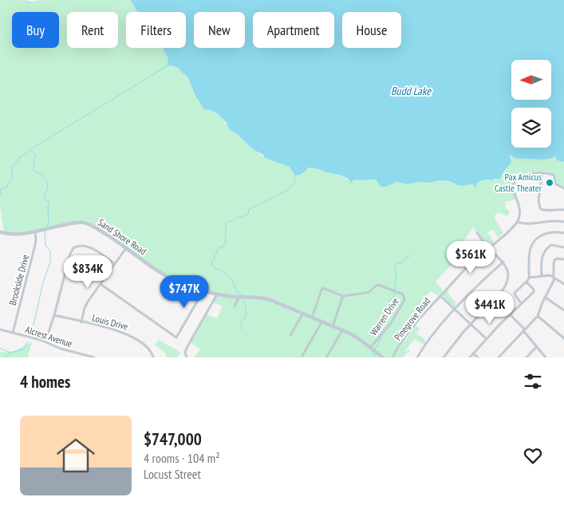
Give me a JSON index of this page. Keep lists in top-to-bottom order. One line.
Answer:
{"streets":{"street":["Sand Shore Road","Brookside Drive","Warren Drive","Pinegrove Road","Louis Drive","Alcrest Avenue"]},"crossings":[["Sand Shore Road","Brookside Drive"],["Sand Shore Road","Warren Drive"],["Brookside Drive","Alcrest Avenue"]],"water":["Budd Lake"],"places":["Pax Amicus Castle Theater"],"north":"left","page":{"chip":["Buy","Rent","Filters","New","Apartment","House"],"price":["$561K","$834K","$747K","$441K"],"heading":"4 homes","list":[{"name":"$747,000","note":"4 rooms · 104 m² · Locust Street"}]}}
